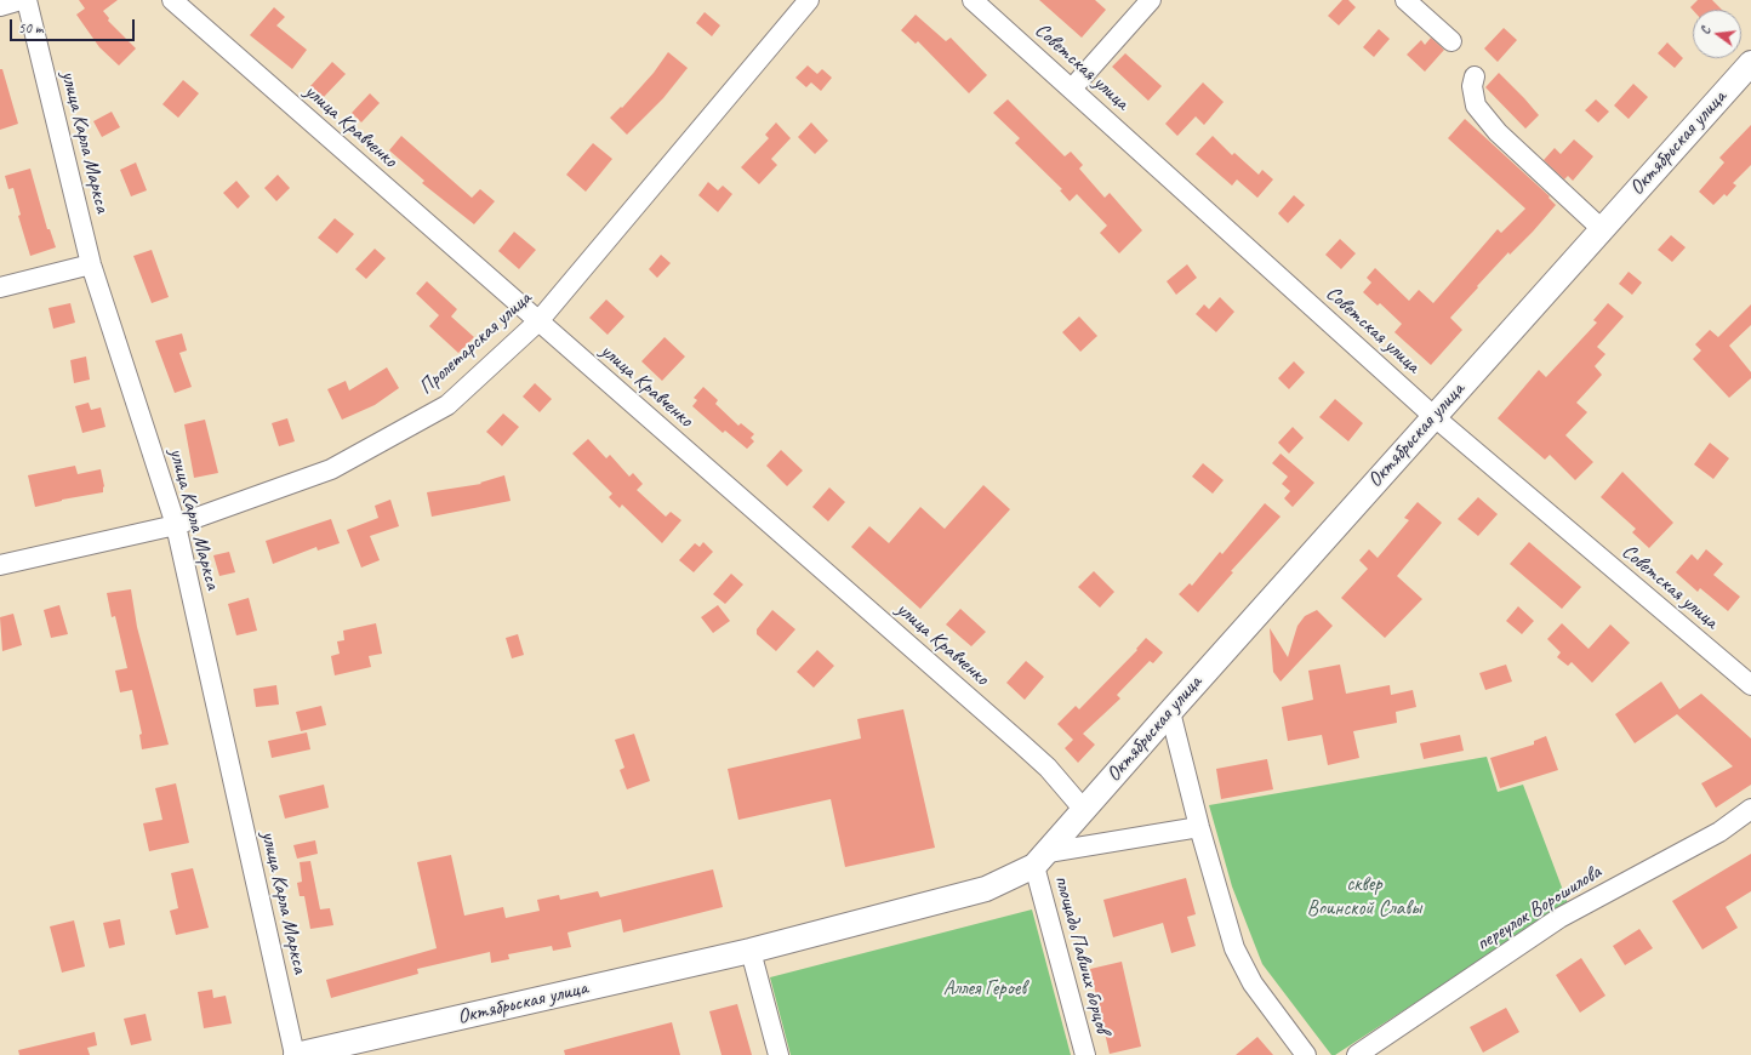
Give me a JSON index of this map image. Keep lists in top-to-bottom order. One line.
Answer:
{"streets":{"main road":["Октябрьская улица"],"street":["Советская улица","улица Кравченко","улица Карла Маркса","Пролетарская улица","переулок Ворошилова","площадь Павших борцов"]},"crossings":[["Советская улица","Октябрьская улица"],["улица Кравченко","Октябрьская улица"],["улица Кравченко","Пролетарская улица"],["улица Карла Маркса","Октябрьская улица"],["улица Карла Маркса","Пролетарская улица"],["Октябрьская улица","площадь Павших борцов"]],"parks":["сквер Воинской Славы","Аллея Героев"],"scale_bar":"50 m","north":"left"}
